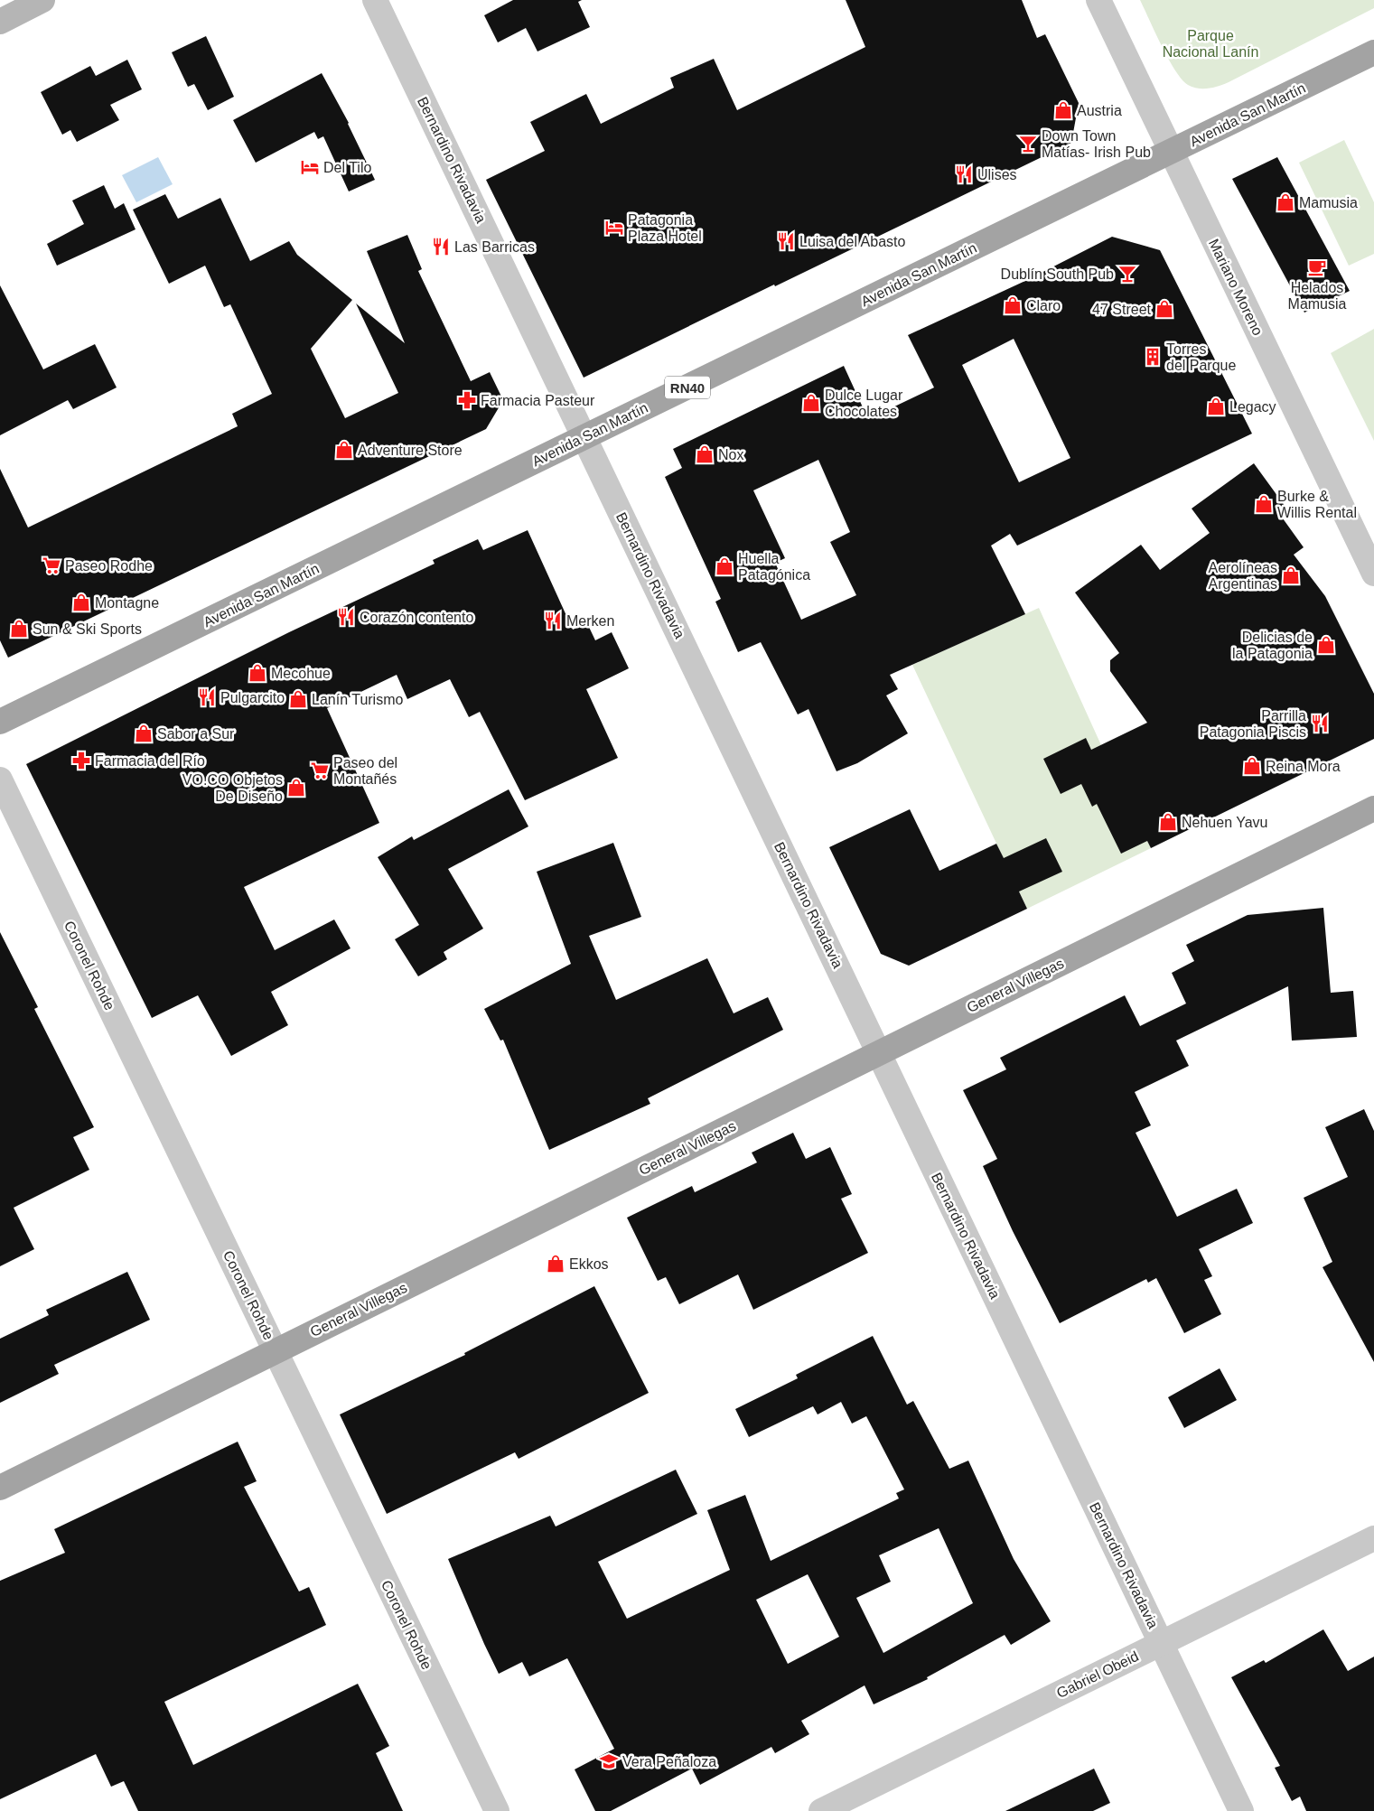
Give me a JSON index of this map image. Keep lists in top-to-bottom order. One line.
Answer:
{"streets":{"main road":["Avenida San Martín","RN40","General Villegas"],"street":["Bernardino Rivadavia","Mariano Moreno","Coronel Rohde","Gabriel Obeid"]},"crossings":[["Avenida San Martín","Bernardino Rivadavia"],["Avenida San Martín","Mariano Moreno"],["Bernardino Rivadavia","General Villegas"],["Bernardino Rivadavia","Gabriel Obeid"],["Coronel Rohde","General Villegas"]],"parks":["Parque Nacional Lanín"],"places":{"shop":["Austria","Mamusia","Claro","47 Street","Dulce Lugar Chocolates","Legacy","Adventure Store","Nox","Burke & Willis Rental","Huella Patagónica","Aerolíneas Argentinas","Montagne","Sun & Ski Sports","Delicias de la Patagonia","Mecohue","Lanín Turismo","Sabor a Sur","Reina Mora","VO.CO Objetos De Diseño","Nehuen Yavu","Ekkos"],"bar":["Down Town Matías- Irish Pub","Dublín South Pub"],"hotel":["Del Tilo","Patagonia Plaza Hotel"],"restaurant":["Ulises","Luisa del Abasto","Las Barricas","Corazón contento","Merken","Pulgarcito","Parrilla Patagonia Piscis"],"cafe":["Helados Mamusia"],"building":["Torres del Parque"],"pharmacy":["Farmacia Pasteur","Farmacia del Río"],"supermarket":["Paseo Rodhe","Paseo del Montañés"],"school or university":["Vera Peñaloza"]}}
